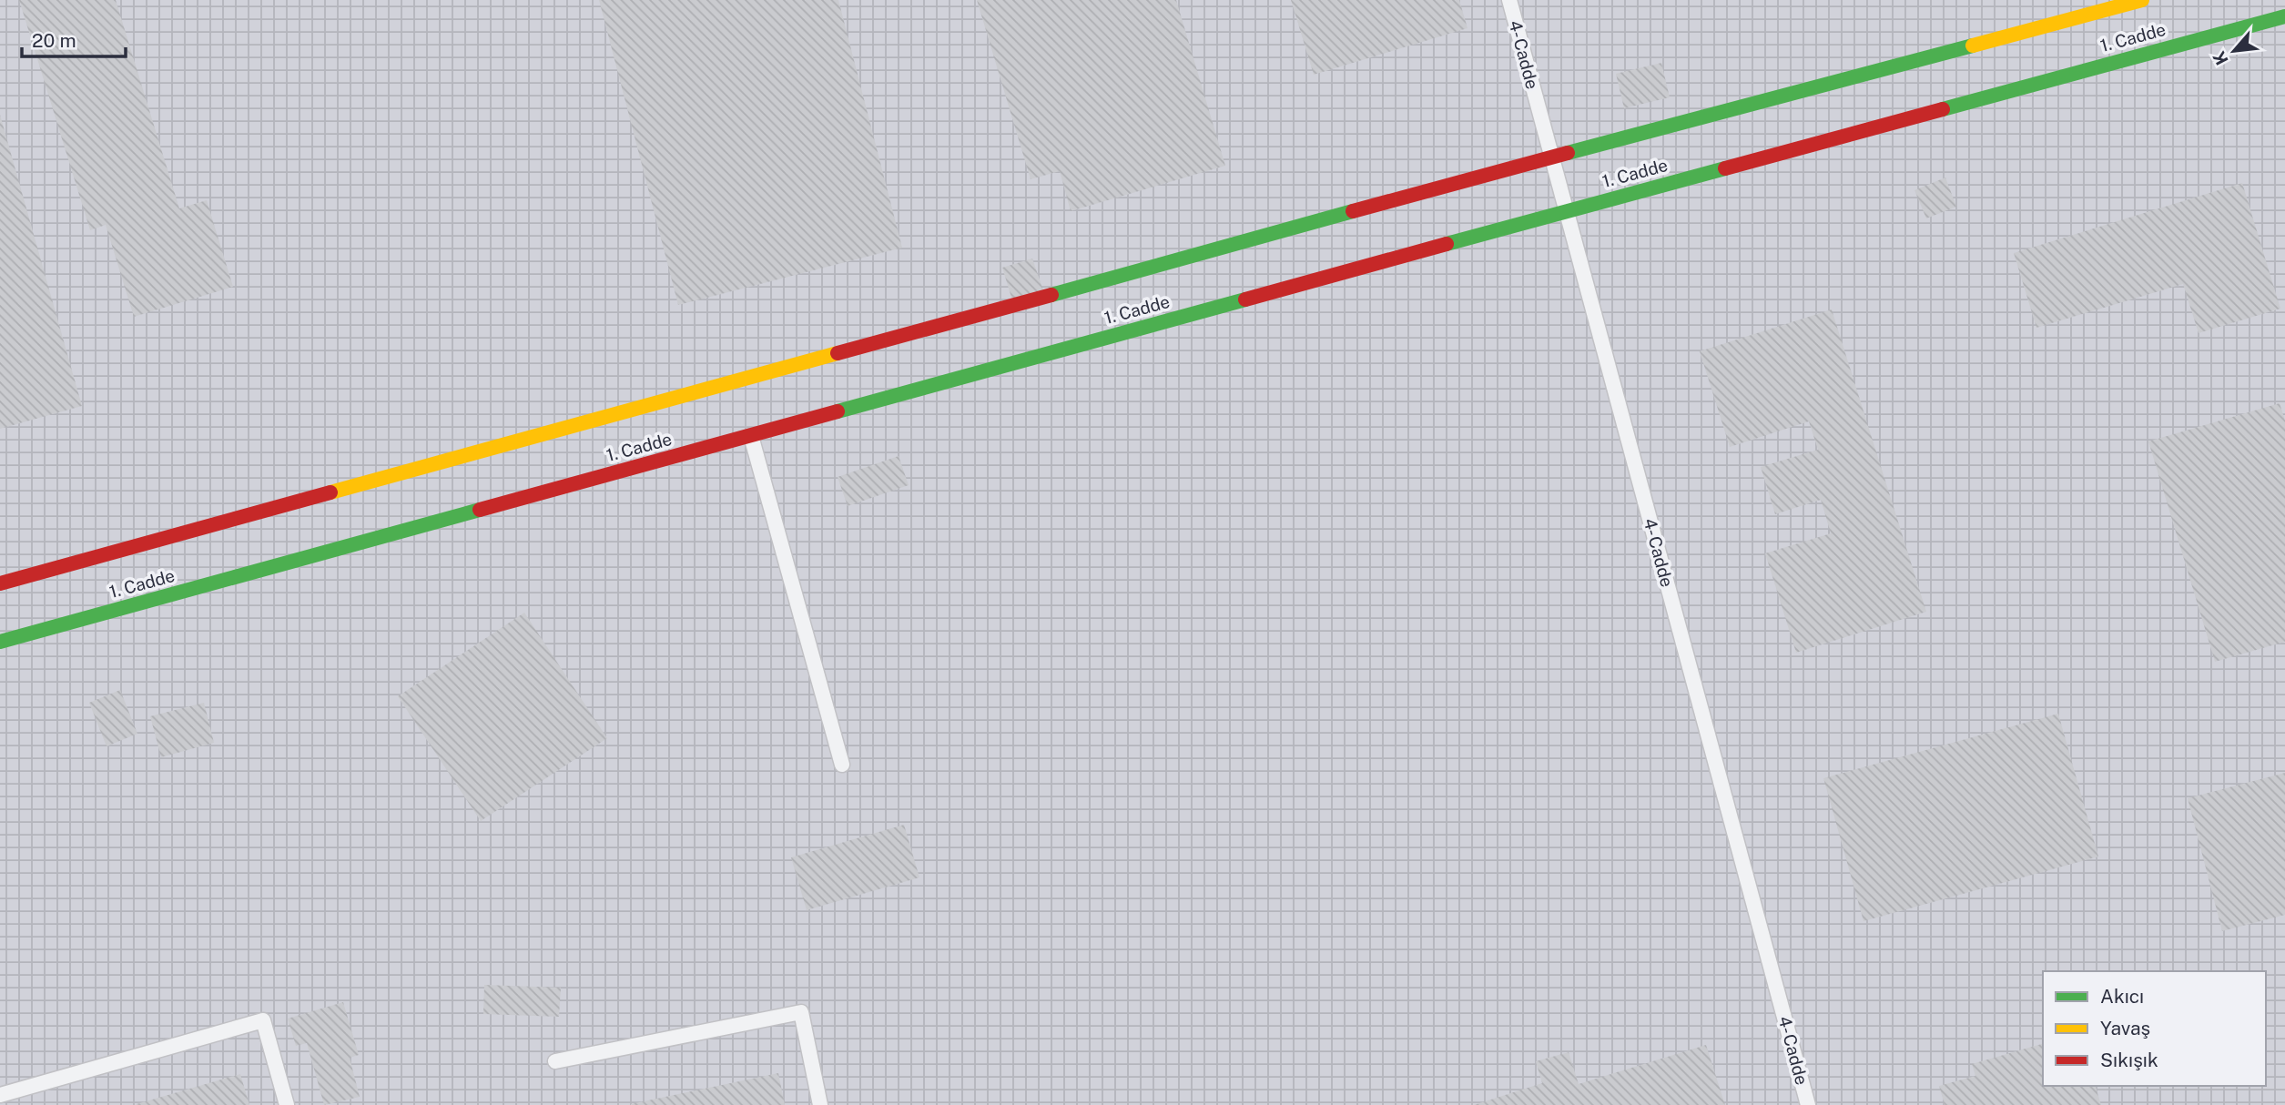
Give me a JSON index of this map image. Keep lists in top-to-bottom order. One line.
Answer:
{"streets":{"street":["1. Cadde"],"lane":["4- Cadde"]},"crossings":[["1. Cadde","4- Cadde"]],"legend":["Akıcı","Yavaş","Sıkışık"],"scale_bar":"20 m","north":"bottom left"}
